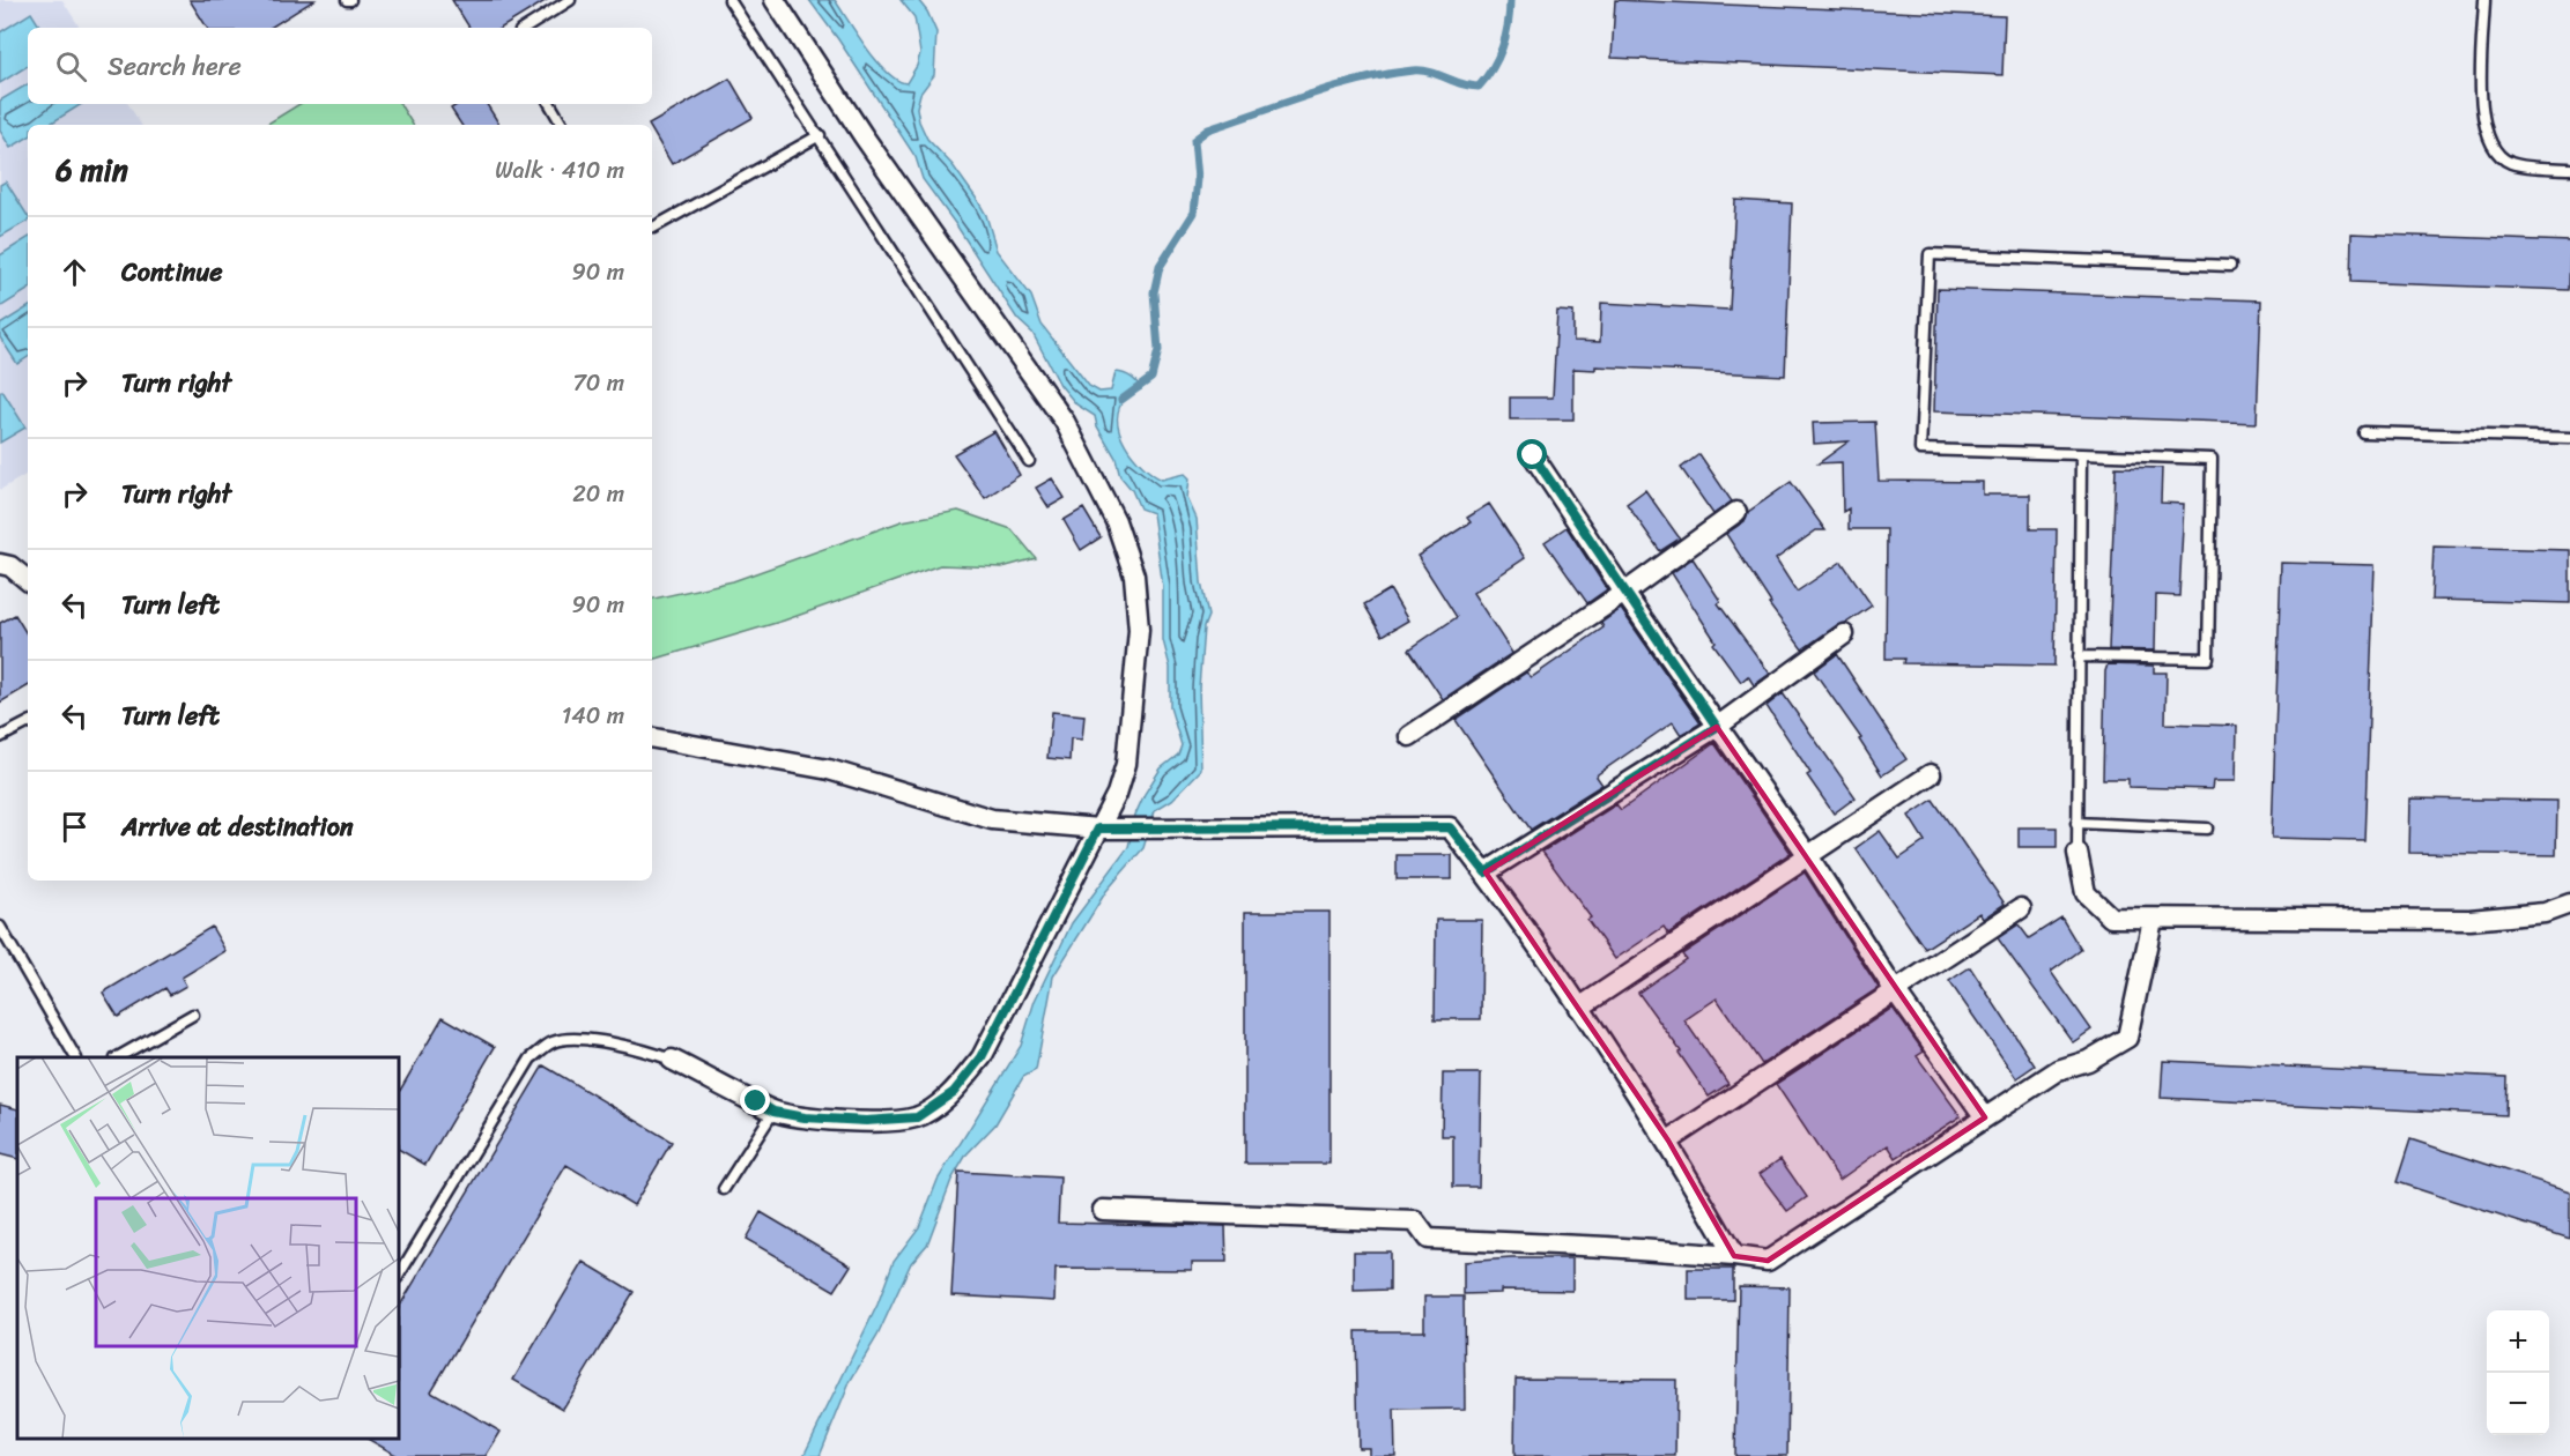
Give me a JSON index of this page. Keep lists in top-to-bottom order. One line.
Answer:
{"page":{"search":"Search here","heading":["6 min","Walk · 410 m"],"list":[["Continue","90 m"],["Turn right","70 m"],["Turn right","20 m"],["Turn left","90 m"],["Turn left","140 m"],"Arrive at destination"],"map_buttons":["+","−"]}}
